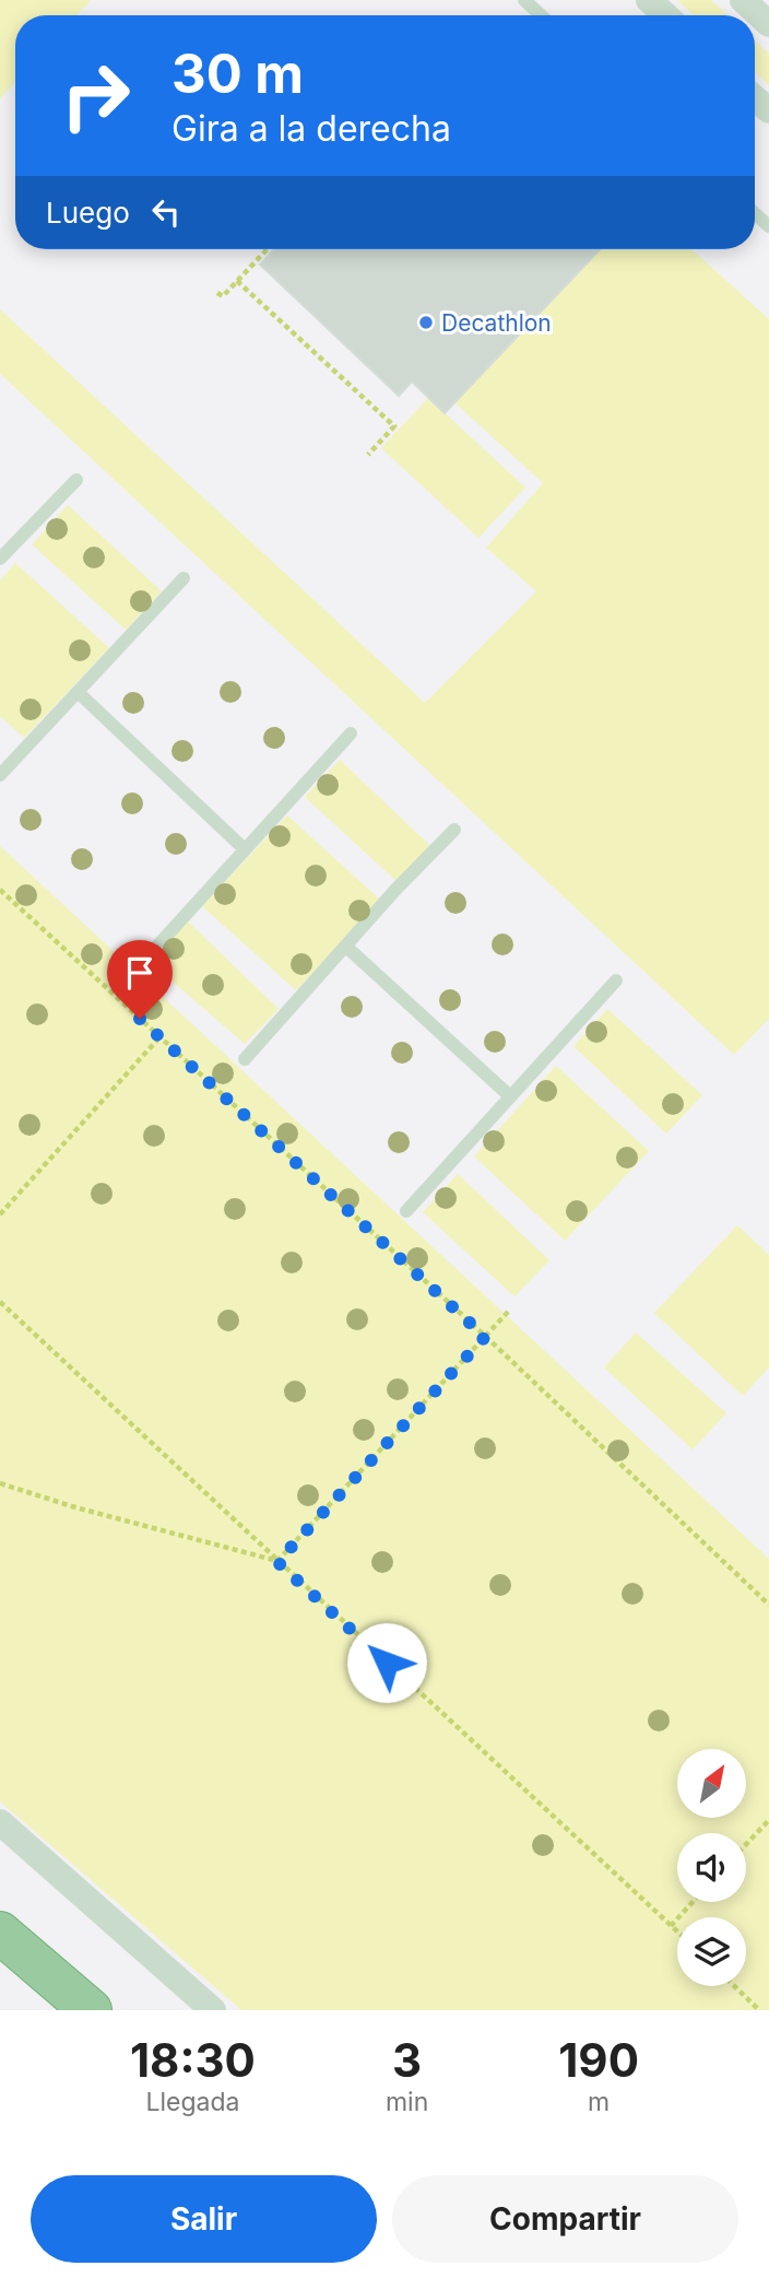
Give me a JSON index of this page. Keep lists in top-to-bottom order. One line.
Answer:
{"places":["Decathlon"],"north":"top right","page":{"turn":["30 m","Gira a la derecha"],"then":"Luego","eta":["18:30","Llegada","3","min","190","m"],"buttons":["Salir","Compartir"]}}
